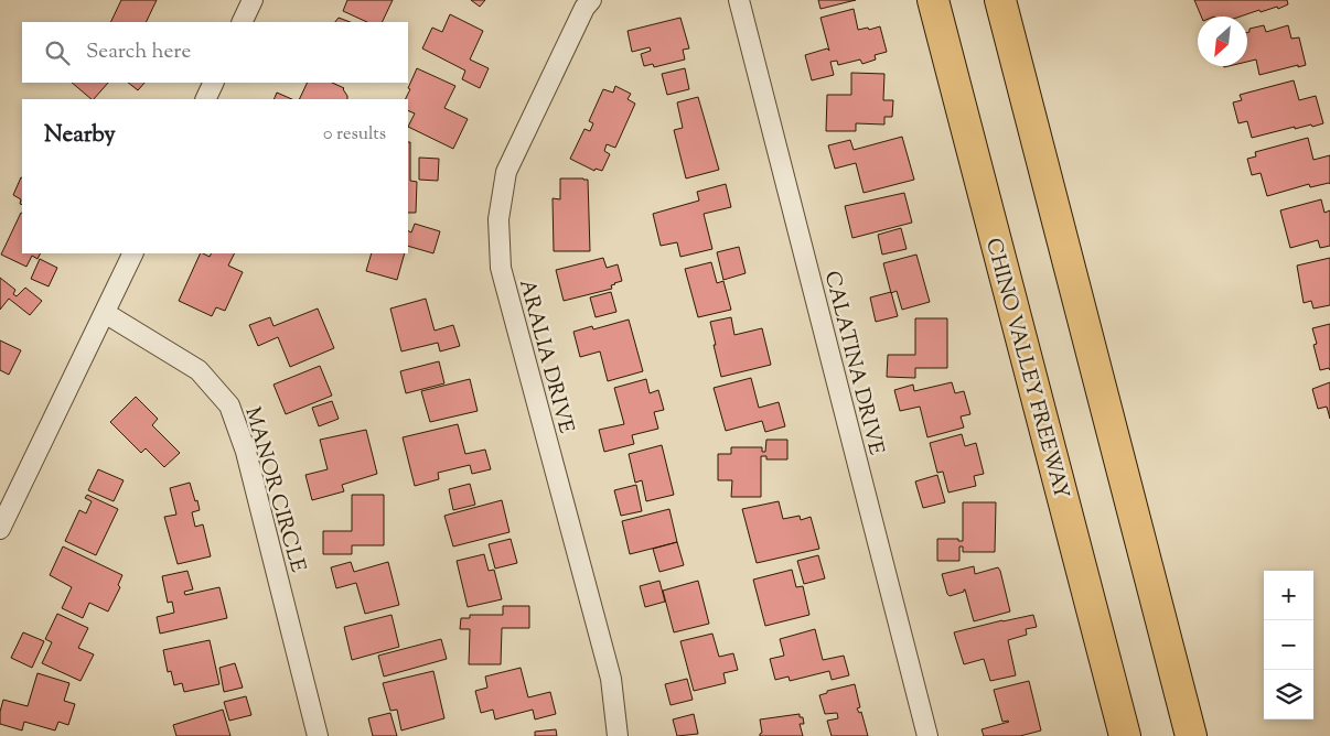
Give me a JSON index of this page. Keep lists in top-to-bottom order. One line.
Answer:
{"streets":{"highway":["CHINO VALLEY FREEWAY"],"street":["ARALIA DRIVE","CALATINA DRIVE","MANOR CIRCLE"]},"north":"bottom left","page":{"search":"Search here","heading":["Nearby","0 results"],"map_buttons":["+","−"]}}
